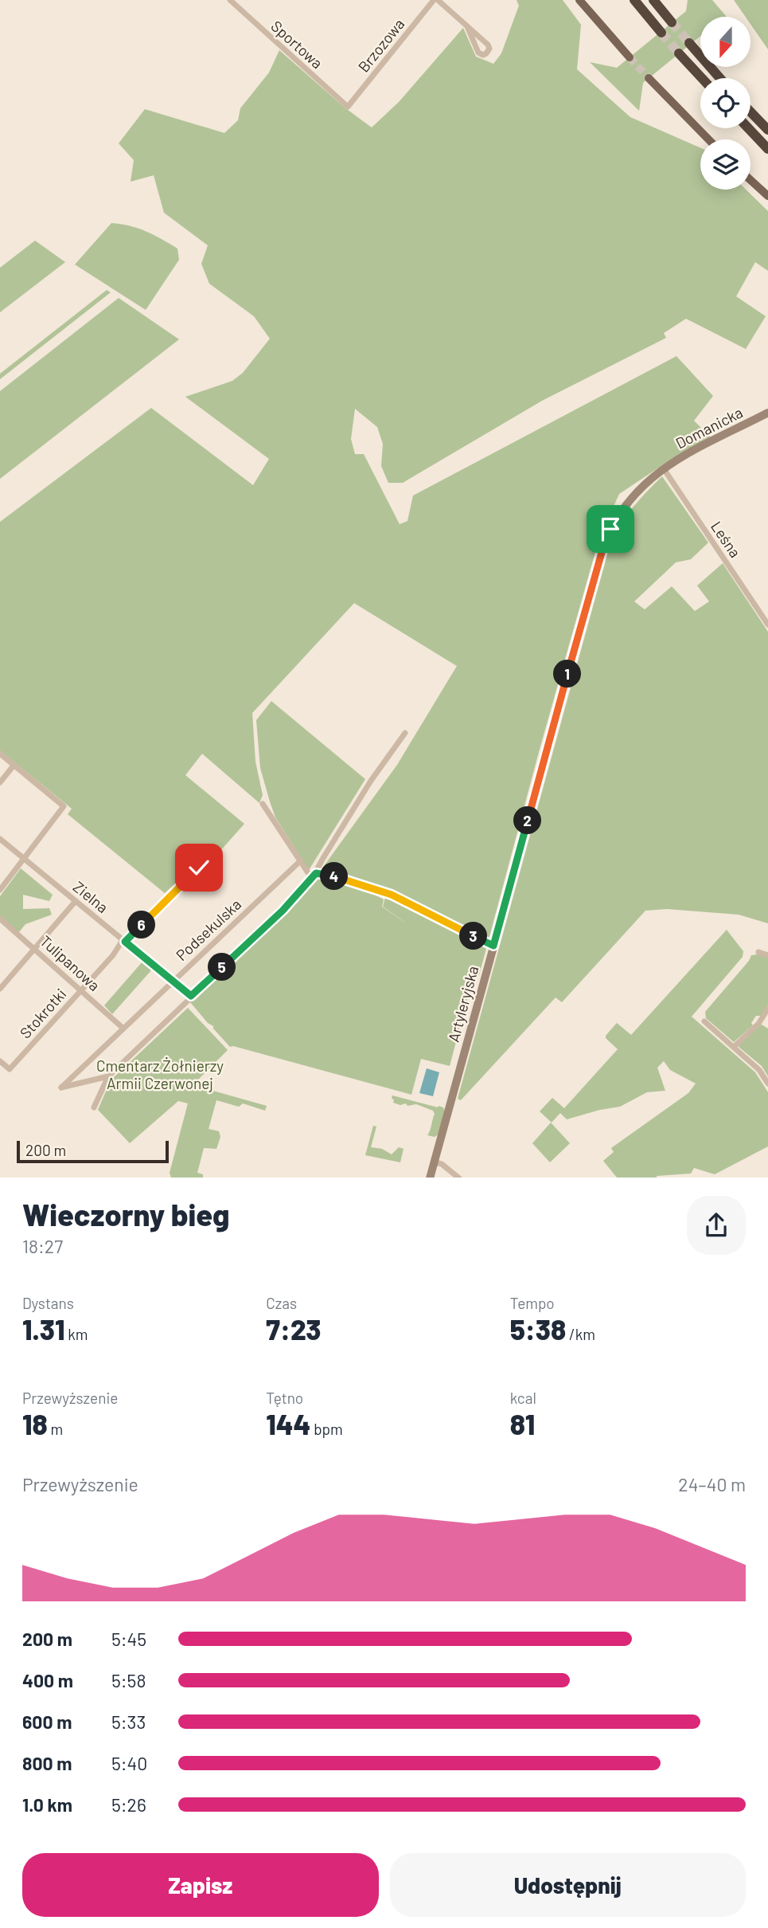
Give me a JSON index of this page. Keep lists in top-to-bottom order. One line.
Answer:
{"streets":{"street":["Sportowa","Brzozowa","Domanicka","Leśna","Zielna","Podsekulska","Tulipanowa","Artyleryjska","Stokrotki"]},"crossings":[["Sportowa","Brzozowa"],["Domanicka","Leśna"],["Domanicka","Artyleryjska"],["Leśna","Artyleryjska"],["Zielna","Podsekulska"],["Podsekulska","Tulipanowa"],["Tulipanowa","Stokrotki"]],"parks":["Cmentarz Żołnierzy Armii Czerwonej"],"scale_bar":"200 m","north":"bottom","page":{"pins":["1","2","4","6","3","5"],"scale":"200 m","heading":["Wieczorny bieg","18:27"],"stats":[["Dystans","1.31 km"],["Czas","7:23"],["Tempo","5:38 /km"],["Przewyższenie","18 m"],["Tętno","144 bpm"],["kcal","81"]],"chart":["Przewyższenie","24–40 m"],"list":[{"name":"200 m","note":"5:45"},{"name":"400 m","note":"5:58"},{"name":"600 m","note":"5:33"},{"name":"800 m","note":"5:40"},{"name":"1.0 km","note":"5:26"}],"buttons":["Zapisz","Udostępnij"]}}
